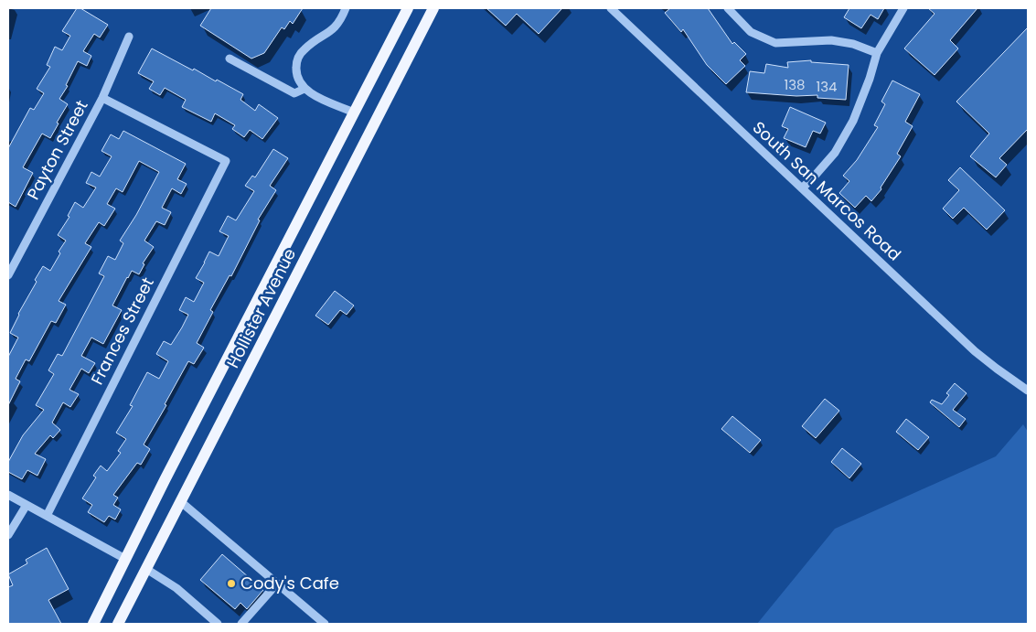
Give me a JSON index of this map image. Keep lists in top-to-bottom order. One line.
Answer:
{"streets":{"main road":["Hollister Avenue"],"street":["Payton Street","South San Marcos Road","Frances Street"]},"crossings":[["Payton Street","Frances Street"]],"places":["Cody's Cafe"],"house_numbers":["138","134"]}
